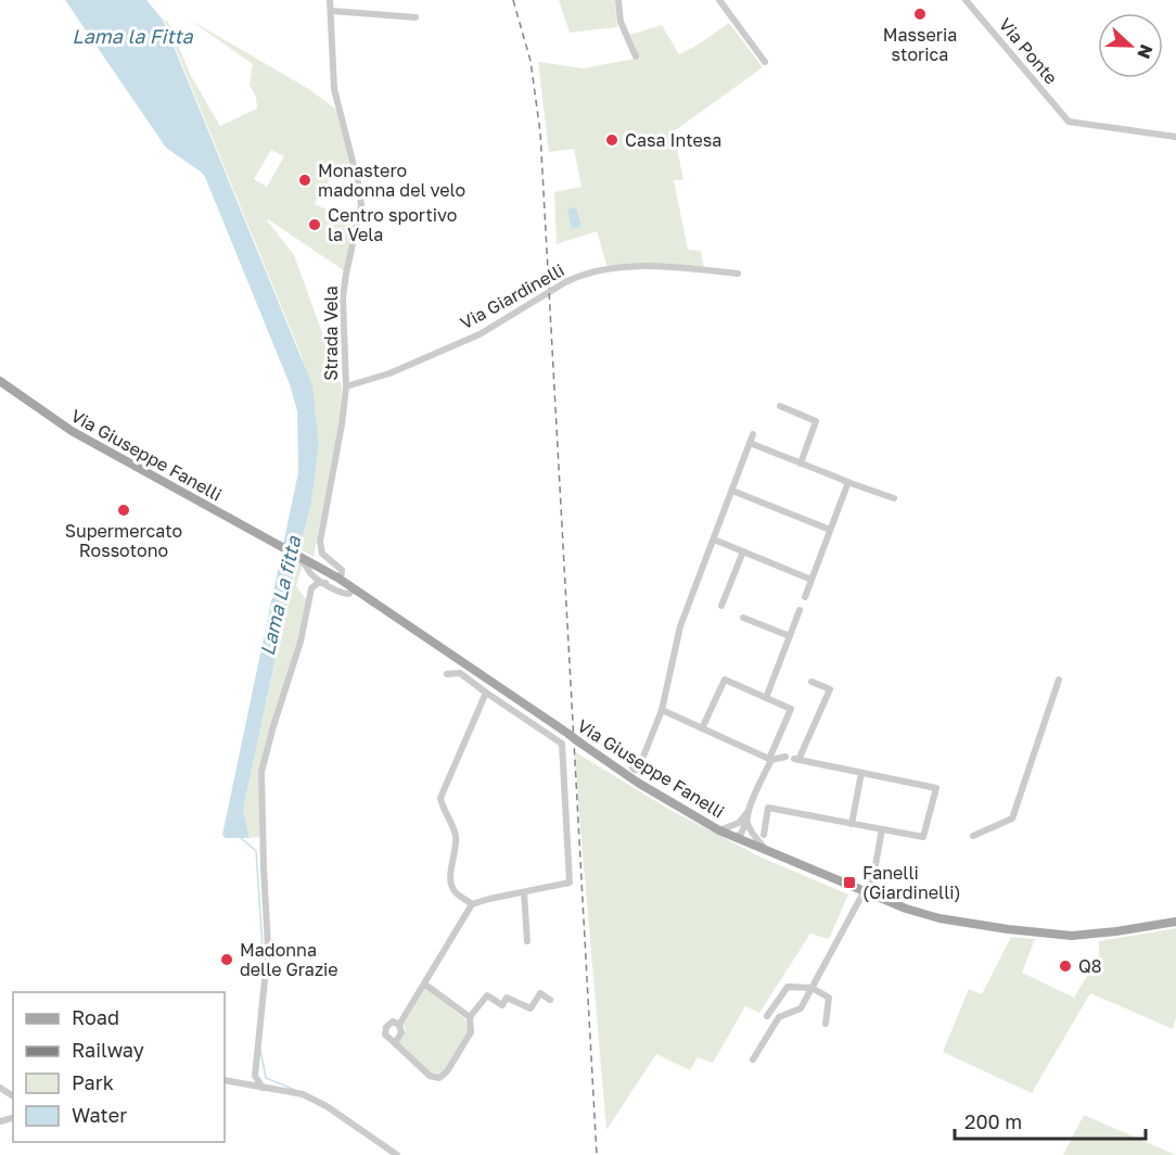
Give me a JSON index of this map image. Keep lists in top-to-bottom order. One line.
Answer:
{"streets":{"main road":["Via Giuseppe Fanelli"],"street":["Via Ponte","Via Giardinelli","Strada Vela"]},"crossings":[["Via Giardinelli","Strada Vela"],["Strada Vela","Via Giuseppe Fanelli"]],"water":["Lama la Fitta","Lama La fitta"],"places":{"other":["Masseria storica","Casa Intesa","Monastero madonna del velo","Centro sportivo la Vela","Supermercato Rossotono","Madonna delle Grazie","Q8"],"transit":["Fanelli (Giardinelli)"]},"legend":["Road","Railway","Park","Water"],"scale_bar":"200 m","north":"right"}
